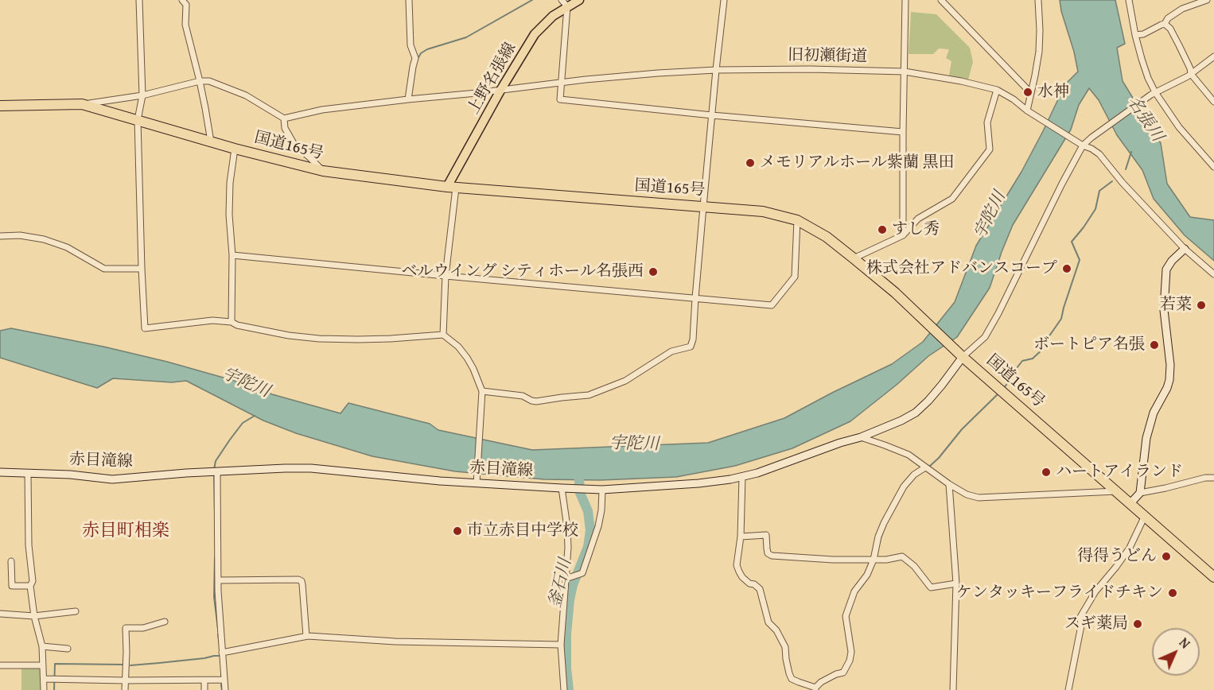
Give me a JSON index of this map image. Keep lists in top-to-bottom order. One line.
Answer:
{"streets":{"highway":["国道165号"],"main road":["上野名張線","赤目滝線"],"street":["旧初瀬街道"]},"crossings":[["旧初瀬街道","上野名張線"],["上野名張線","国道165号"],["国道165号","赤目滝線"]],"districts":["赤目町相楽"],"water":["名張川","宇陀川","釜石川"],"places":["水神","メモリアルホール紫蘭 黒田","すし秀","株式会社アドバンスコープ","ベルウイング シティホール名張西","若菜","ボートピア名張","ハートアイランド","市立赤目中学校","得得うどん","ケンタッキーフライドチキン","スギ薬局"],"north":"top right"}
